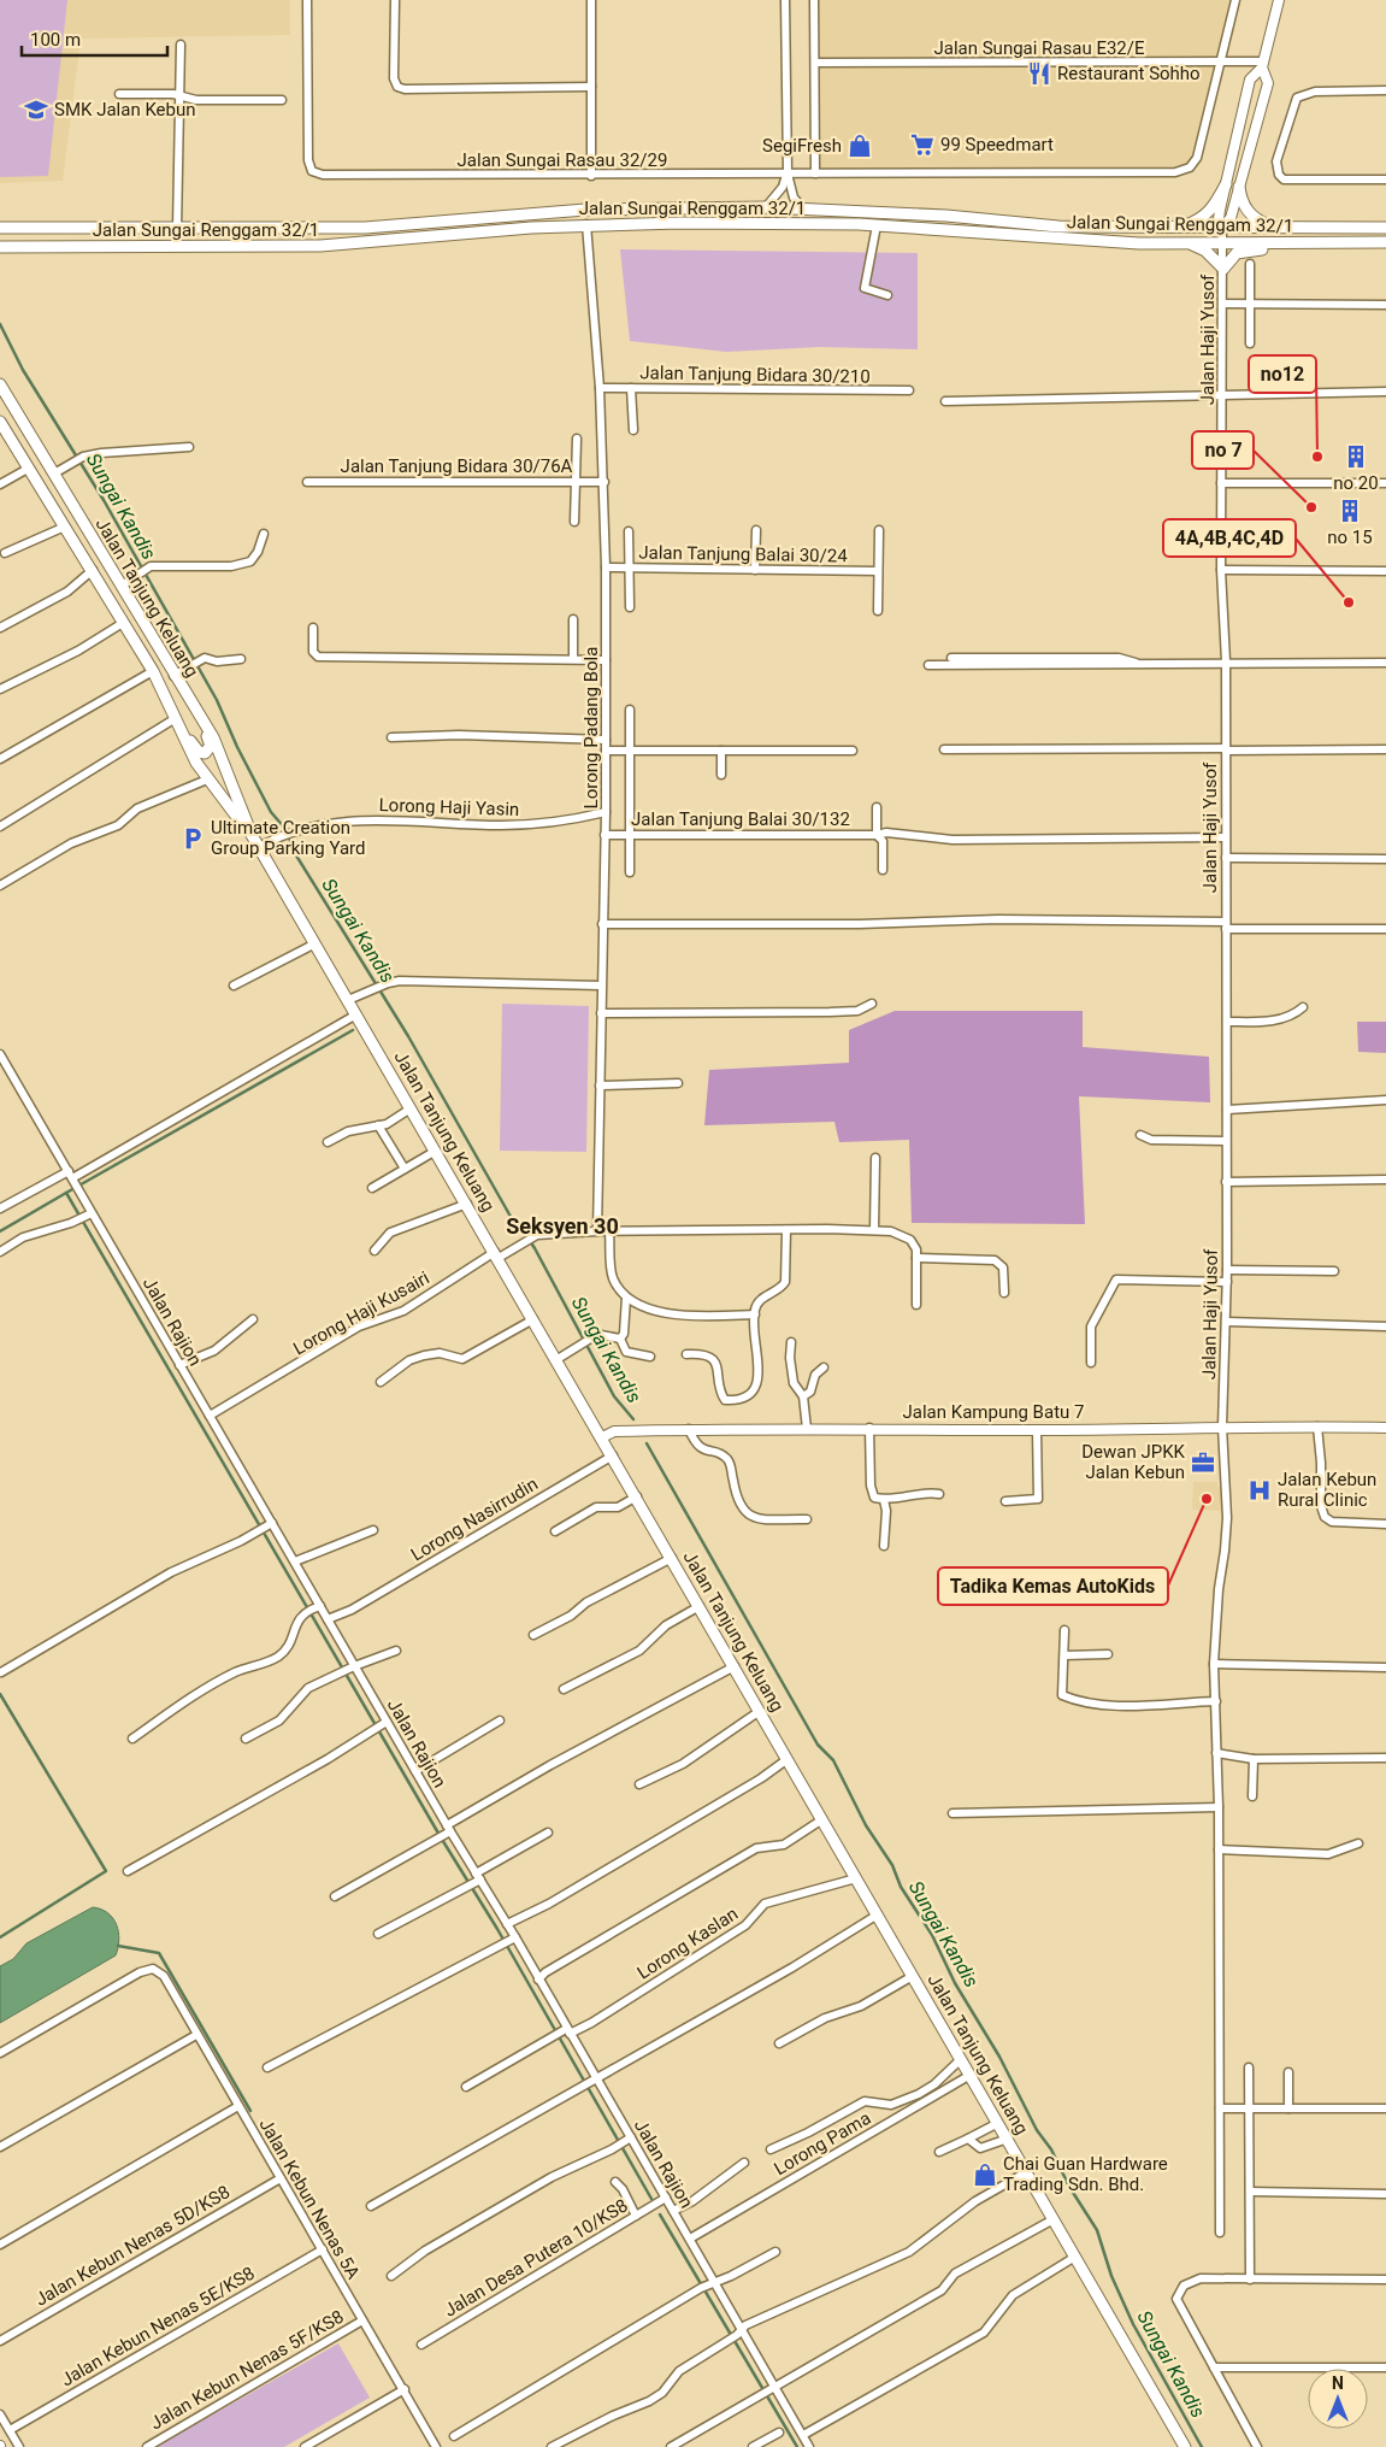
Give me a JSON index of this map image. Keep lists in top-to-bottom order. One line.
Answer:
{"streets":{"main road":["Jalan Sungai Renggam 32/1","Jalan Tanjung Keluang"],"street":["Jalan Sungai Rasau E32/E","Jalan Sungai Rasau 32/29","Jalan Haji Yusof","Jalan Tanjung Bidara 30/210","Jalan Tanjung Bidara 30/76A","Jalan Tanjung Balai 30/24","Lorong Padang Bola","Lorong Haji Yasin","Jalan Tanjung Balai 30/132","Lorong Haji Kusairi","Jalan Rajion","Jalan Kampung Batu 7","Lorong Nasirrudin","Lorong Kaslan","Lorong Pama","Jalan Kebun Nenas 5A","Jalan Kebun Nenas 5D/KS8","Jalan Desa Putera 10/KS8","Jalan Kebun Nenas 5E/KS8","Jalan Kebun Nenas 5F/KS8"]},"crossings":[["Jalan Sungai Rasau E32/E","Jalan Sungai Rasau 32/29"],["Jalan Sungai Rasau E32/E","Jalan Sungai Renggam 32/1"],["Jalan Sungai Renggam 32/1","Jalan Haji Yusof"],["Jalan Sungai Renggam 32/1","Lorong Padang Bola"],["Jalan Haji Yusof","Jalan Tanjung Balai 30/132"],["Jalan Haji Yusof","Jalan Kampung Batu 7"],["Jalan Tanjung Bidara 30/210","Lorong Padang Bola"],["Jalan Tanjung Bidara 30/76A","Lorong Padang Bola"],["Jalan Tanjung Balai 30/24","Lorong Padang Bola"],["Jalan Tanjung Keluang","Lorong Haji Yasin"],["Jalan Tanjung Keluang","Lorong Haji Kusairi"],["Jalan Tanjung Keluang","Jalan Kampung Batu 7"],["Jalan Tanjung Keluang","Lorong Nasirrudin"],["Jalan Tanjung Keluang","Lorong Kaslan"],["Jalan Tanjung Keluang","Lorong Pama"],["Lorong Padang Bola","Lorong Haji Yasin"],["Lorong Padang Bola","Jalan Tanjung Balai 30/132"],["Lorong Padang Bola","Lorong Haji Kusairi"],["Lorong Haji Kusairi","Jalan Rajion"],["Jalan Rajion","Lorong Nasirrudin"],["Jalan Rajion","Lorong Kaslan"],["Jalan Rajion","Lorong Pama"],["Jalan Rajion","Jalan Desa Putera 10/KS8"],["Jalan Kebun Nenas 5A","Jalan Kebun Nenas 5D/KS8"],["Jalan Kebun Nenas 5A","Jalan Kebun Nenas 5E/KS8"],["Jalan Kebun Nenas 5A","Jalan Kebun Nenas 5F/KS8"]],"districts":["Seksyen 30"],"water":["Sungai Kandis"],"places":{"restaurant":["Restaurant Sohho"],"school or university":["SMK Jalan Kebun"],"supermarket":["99 Speedmart"],"shop":["SegiFresh","Chai Guan Hardware Trading Sdn. Bhd."],"other":["no12","no 7","4A,4B,4C,4D","Tadika Kemas AutoKids"],"building":["no 20","no 15"],"parking":["Ultimate Creation Group Parking Yard"],"office":["Dewan JPKK Jalan Kebun"],"hospital":["Jalan Kebun Rural Clinic"]},"scale_bar":"100 m","north":"top"}
